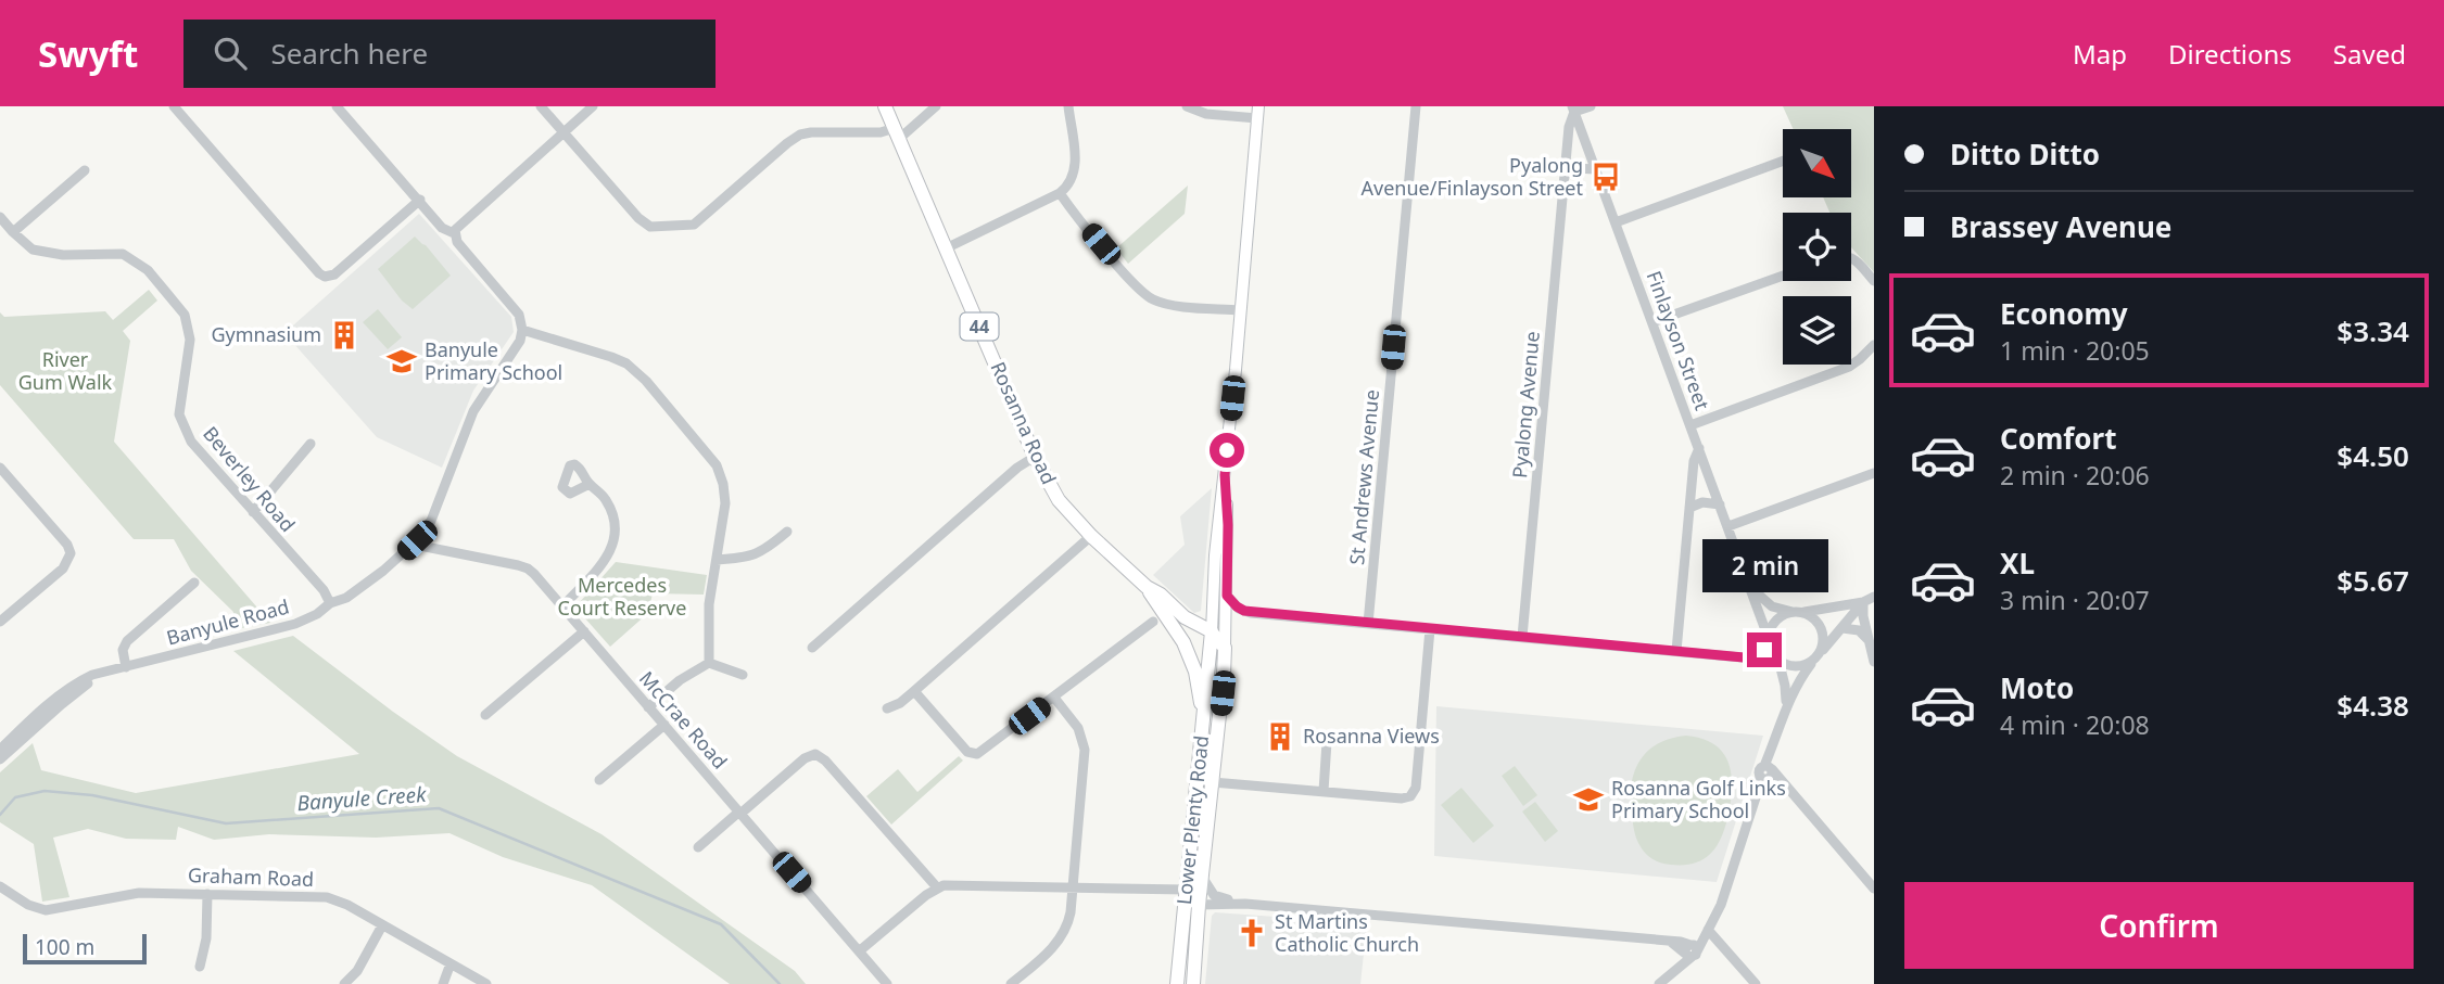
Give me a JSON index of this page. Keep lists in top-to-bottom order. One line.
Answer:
{"streets":{"highway":["44","Rosanna Road","Lower Plenty Road"],"street":["Finlayson Street","Pyalong Avenue","St Andrews Avenue","Beverley Road","Banyule Road","McCrae Road","Graham Road"]},"crossings":[["Finlayson Street","Pyalong Avenue"],["Rosanna Road","Lower Plenty Road"],["Beverley Road","Banyule Road"],["Banyule Road","McCrae Road"]],"water":["Banyule Creek"],"parks":["River Gum Walk","Mercedes Court Reserve"],"places":{"bus stop":["Pyalong Avenue/Finlayson Street"],"building":["Gymnasium","Rosanna Views"],"school or university":["Banyule Primary School","Rosanna Golf Links Primary School"],"church":["St Martins Catholic Church"]},"scale_bar":"100 m","north":"bottom right","page":{"header":"Swyft","search":"Search here","nav":["Map","Directions","Saved"],"banner":["Ditto Ditto","Brassey Avenue"],"list":[{"name":"Economy","note":"1 min · 20:05","value":"$3.34"},{"name":"Comfort","note":"2 min · 20:06","value":"$4.50"},{"name":"XL","note":"3 min · 20:07","value":"$5.67"},{"name":"Moto","note":"4 min · 20:08","value":"$4.38"}],"bubble":"2 min","buttons":"Confirm","scale":"100 m"}}
